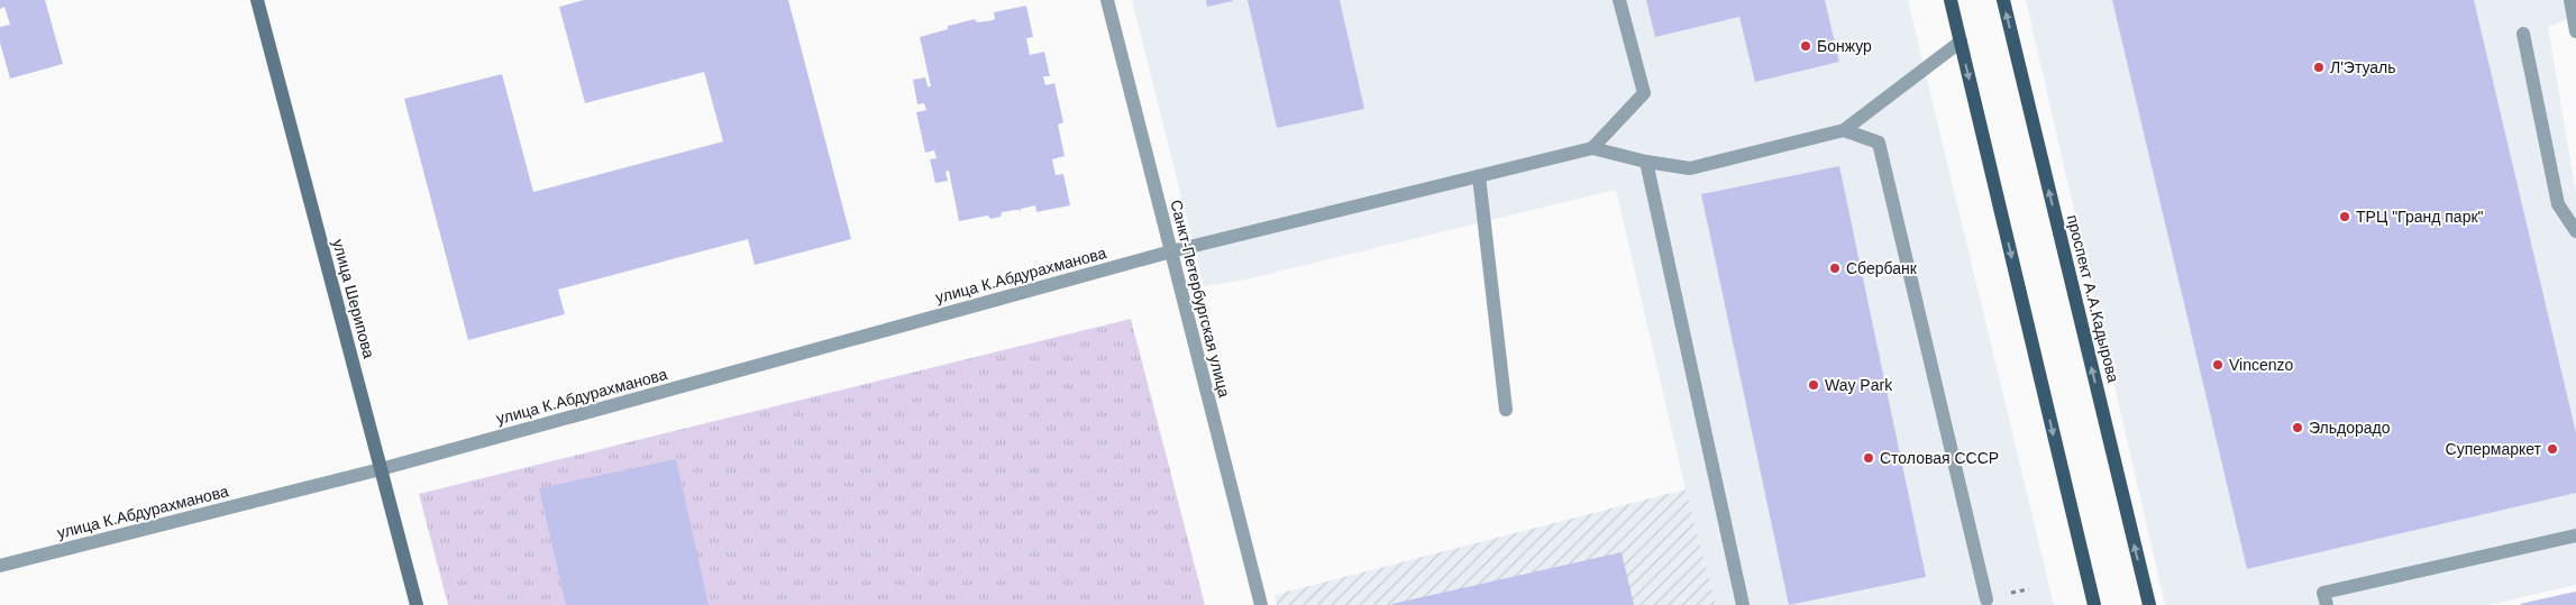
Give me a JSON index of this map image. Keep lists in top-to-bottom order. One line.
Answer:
{"streets":{"main road":["улица Шерипова","проспект А.А.Кадырова"],"street":["улица К.Абдурахманова","Санкт-Петербургская улица"]},"crossings":[["улица К.Абдурахманова","улица Шерипова"],["улица К.Абдурахманова","Санкт-Петербургская улица"]],"places":["Бонжур","Л'Этуаль","ТРЦ \"Гранд парк\"","Сбербанк","Vincenzo","Way Park","Эльдорадо","Супермаркет","Столовая СССР"]}
